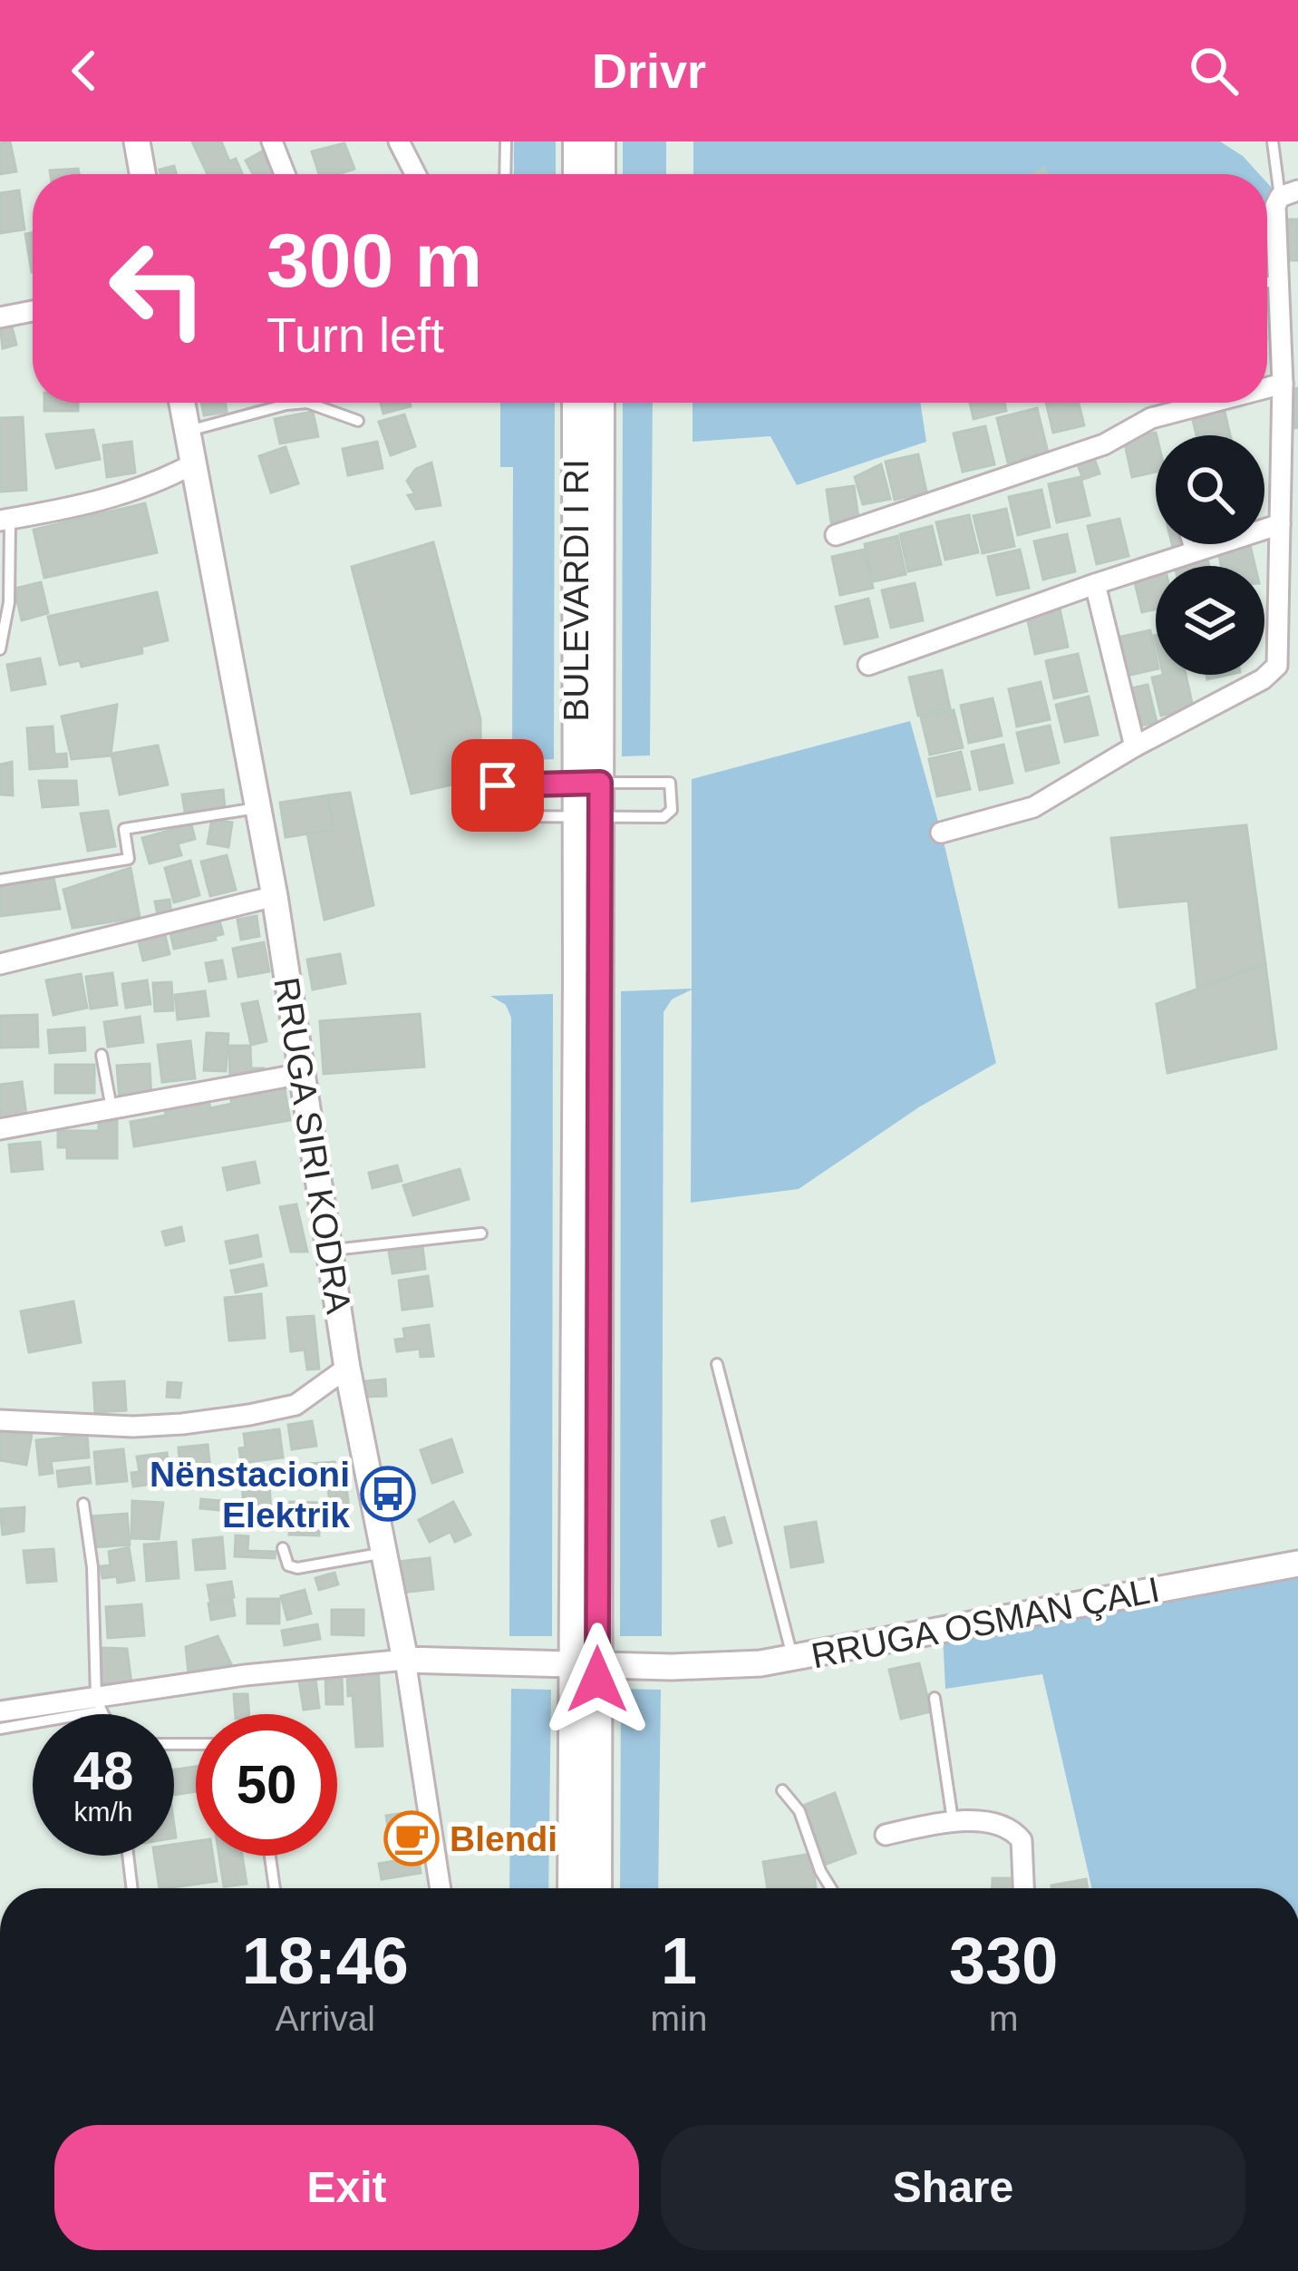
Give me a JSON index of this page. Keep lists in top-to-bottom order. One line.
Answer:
{"streets":{"main road":["BULEVARDI I RI"],"street":["RRUGA SIRI KODRA","RRUGA OSMAN ÇALI"]},"crossings":[["BULEVARDI I RI","RRUGA OSMAN ÇALI"],["RRUGA SIRI KODRA","RRUGA OSMAN ÇALI"]],"places":{"bus stop":["Nënstacioni Elektrik"],"cafe":["Blendi"]},"page":{"header":"Drivr","turn":["300 m","Turn left"],"speed":"48 km/h","limit":"50","eta":["18:46","Arrival","1","min","330","m"],"buttons":["Exit","Share"]}}
